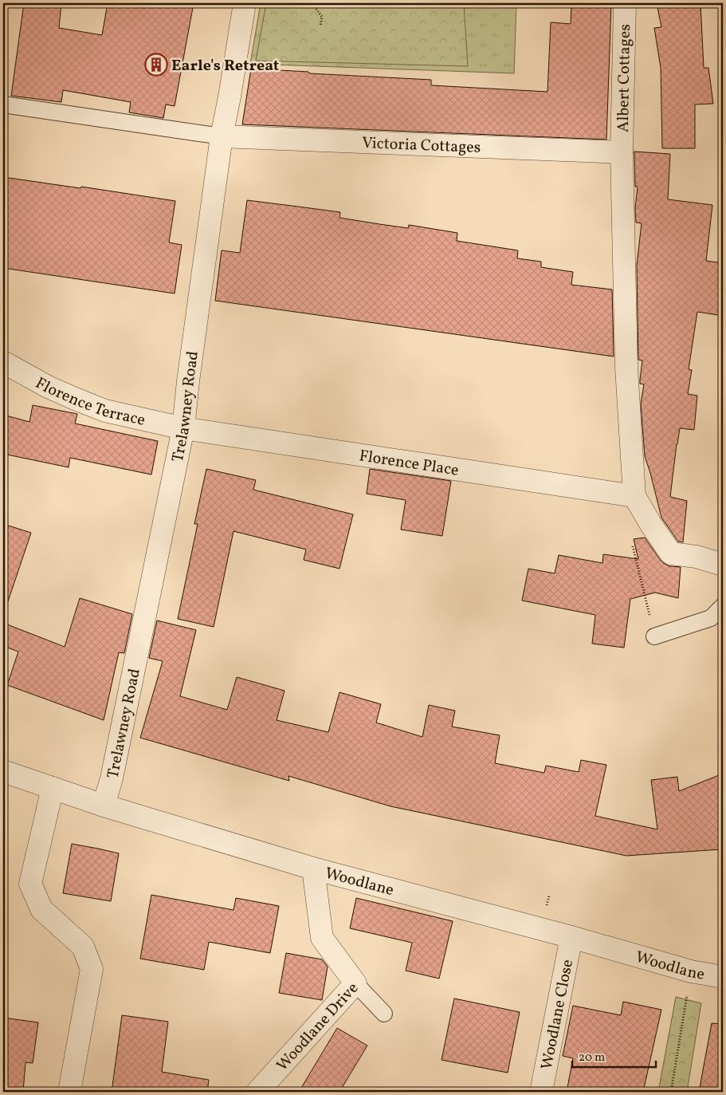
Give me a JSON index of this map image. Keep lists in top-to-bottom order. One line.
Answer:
{"streets":{"street":["Albert Cottages","Victoria Cottages","Florence Terrace","Trelawney Road","Florence Place","Woodlane","Woodlane Close","Woodlane Drive"]},"crossings":[["Albert Cottages","Victoria Cottages"],["Albert Cottages","Florence Place"],["Victoria Cottages","Trelawney Road"],["Florence Terrace","Trelawney Road"],["Florence Terrace","Florence Place"],["Trelawney Road","Florence Place"],["Trelawney Road","Woodlane"],["Woodlane","Woodlane Close"],["Woodlane","Woodlane Drive"]],"places":{"building":["Earle's Retreat"]},"scale_bar":"20 m"}
